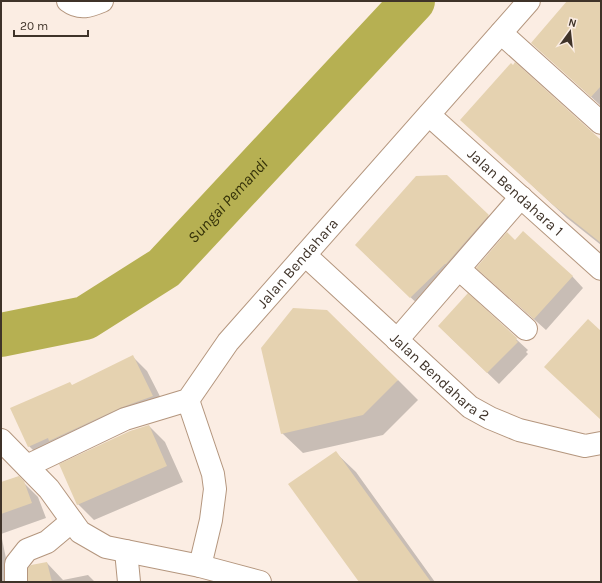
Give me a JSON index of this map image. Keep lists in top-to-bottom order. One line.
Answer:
{"streets":{"street":["Jalan Bendahara 1","Jalan Bendahara","Jalan Bendahara 2"]},"crossings":[["Jalan Bendahara 1","Jalan Bendahara"],["Jalan Bendahara","Jalan Bendahara 2"]],"water":["Sungai Pemandi"],"scale_bar":"20 m","north":"top"}
